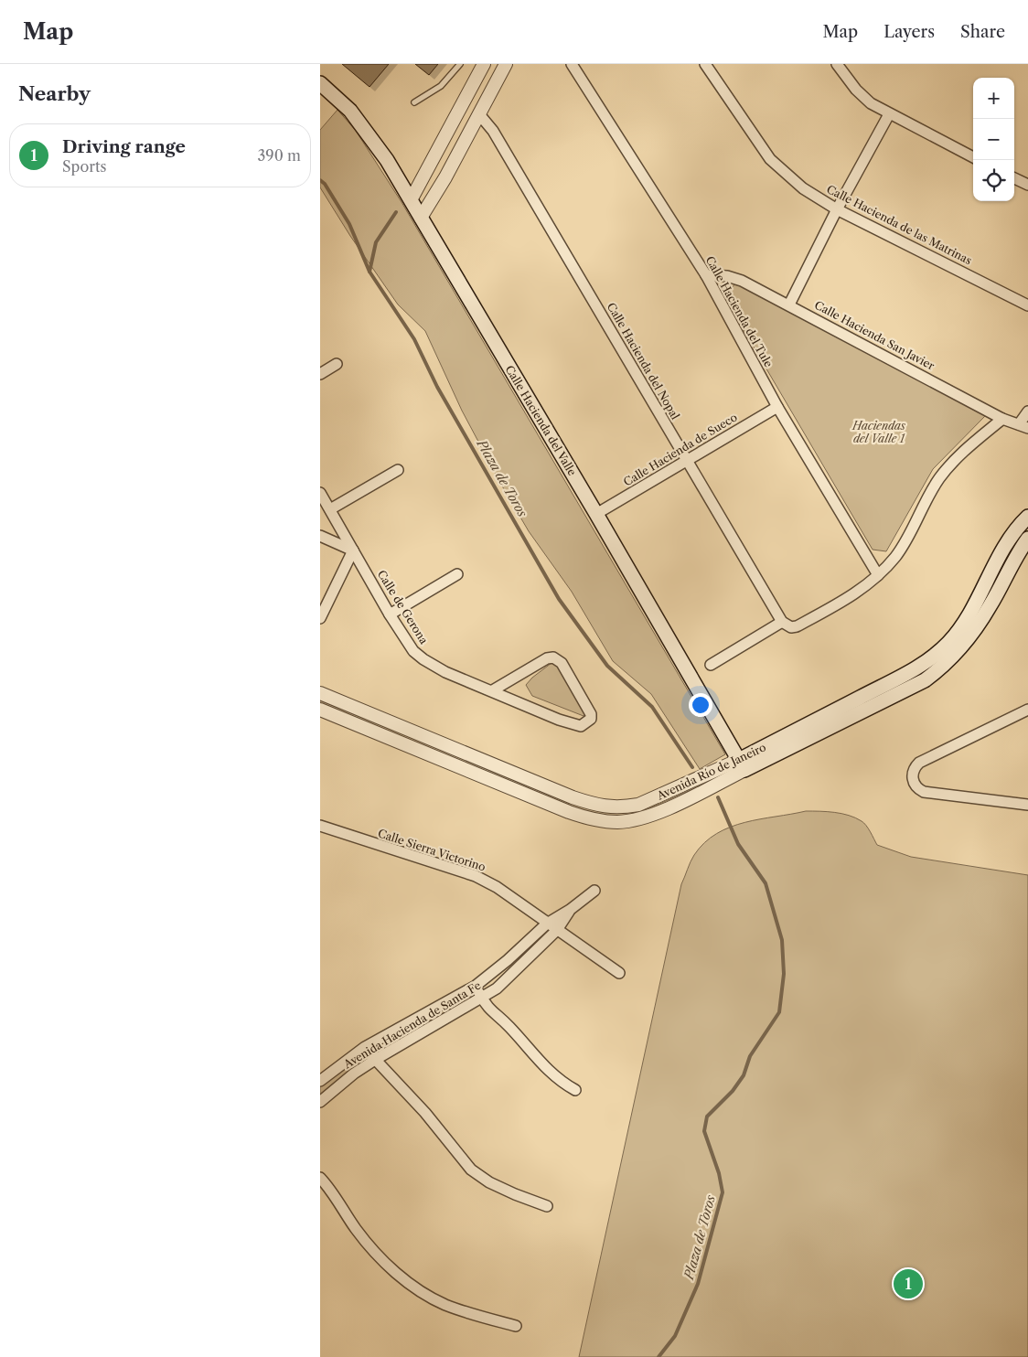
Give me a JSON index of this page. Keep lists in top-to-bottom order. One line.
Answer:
{"streets":{"main road":["Calle Hacienda del Valle","Avenida Río de Janeiro"],"street":["Calle Hacienda de las Matrinas","Calle Hacienda del Tule","Calle Hacienda San Javier","Calle Hacienda del Nopal","Calle Hacienda de Sueco","Calle de Gerona","Calle Sierra Victorino","Avenida Hacienda de Santa Fe"]},"crossings":[["Calle Hacienda del Tule","Calle Hacienda San Javier"],["Calle Hacienda del Tule","Calle Hacienda de Sueco"],["Calle Hacienda del Nopal","Calle Hacienda de Sueco"],["Calle Hacienda del Valle","Calle Hacienda de Sueco"],["Calle Hacienda del Valle","Avenida Río de Janeiro"],["Calle Sierra Victorino","Avenida Hacienda de Santa Fe"]],"water":["Plaza de Toros"],"parks":["Haciendas del Valle 1"],"page":{"header":"Map","nav":["Map","Layers","Share"],"heading":"Nearby","map_buttons":["+","−"],"list":[{"mark":"1","name":"Driving range","note":"Sports","value":"390 m"}],"pins":"1"}}
